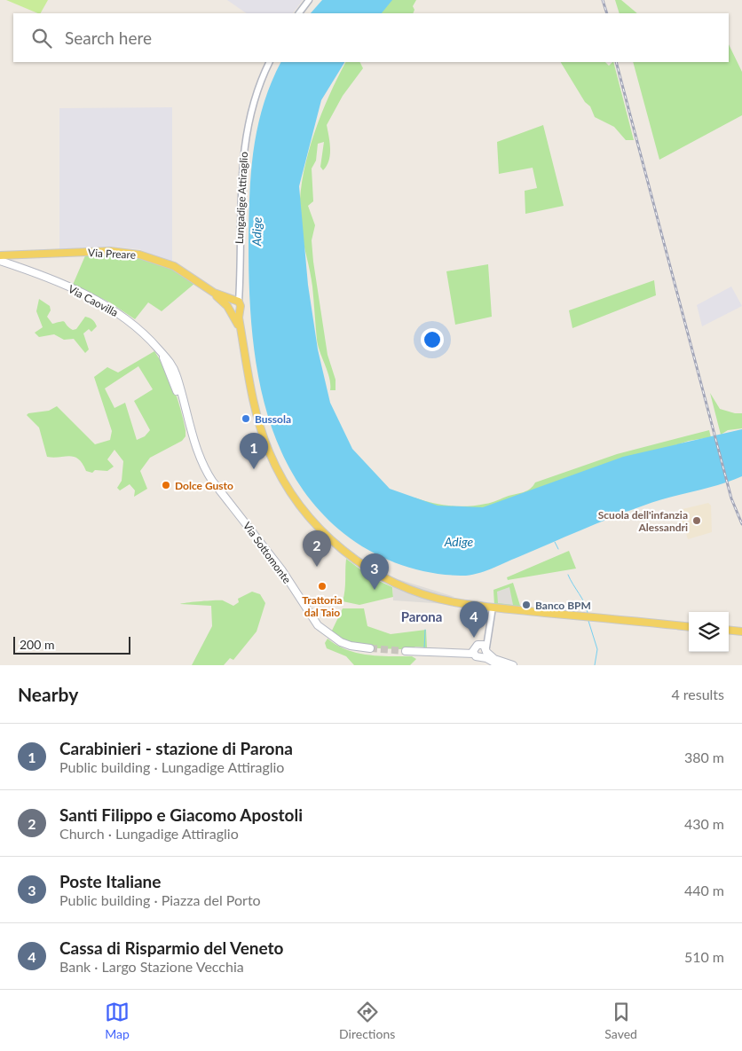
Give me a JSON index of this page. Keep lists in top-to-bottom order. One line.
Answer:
{"streets":{"main road":["Lungadige Attiraglio","Via Preare","Via Caovilla","Via Sottomonte"]},"crossings":[["Lungadige Attiraglio","Via Preare"],["Via Caovilla","Via Sottomonte"]],"districts":["Parona"],"water":["Adige"],"places":["Bussola","Dolce Gusto","Scuola dell'infanzia Alessandri","Trattoria dal Taio","Banco BPM"],"scale_bar":"200 m","page":{"search":"Search here","pins":["1","2","3","4"],"scale":"200 m","heading":["Nearby","4 results"],"list":[{"mark":"1","name":"Carabinieri - stazione di Parona","note":"Public building · Lungadige Attiraglio","value":"380 m"},{"mark":"2","name":"Santi Filippo e Giacomo Apostoli","note":"Church · Lungadige Attiraglio","value":"430 m"},{"mark":"3","name":"Poste Italiane","note":"Public building · Piazza del Porto","value":"440 m"},{"mark":"4","name":"Cassa di Risparmio del Veneto","note":"Bank · Largo Stazione Vecchia","value":"510 m"}],"nav":["Map","Directions","Saved"]}}
